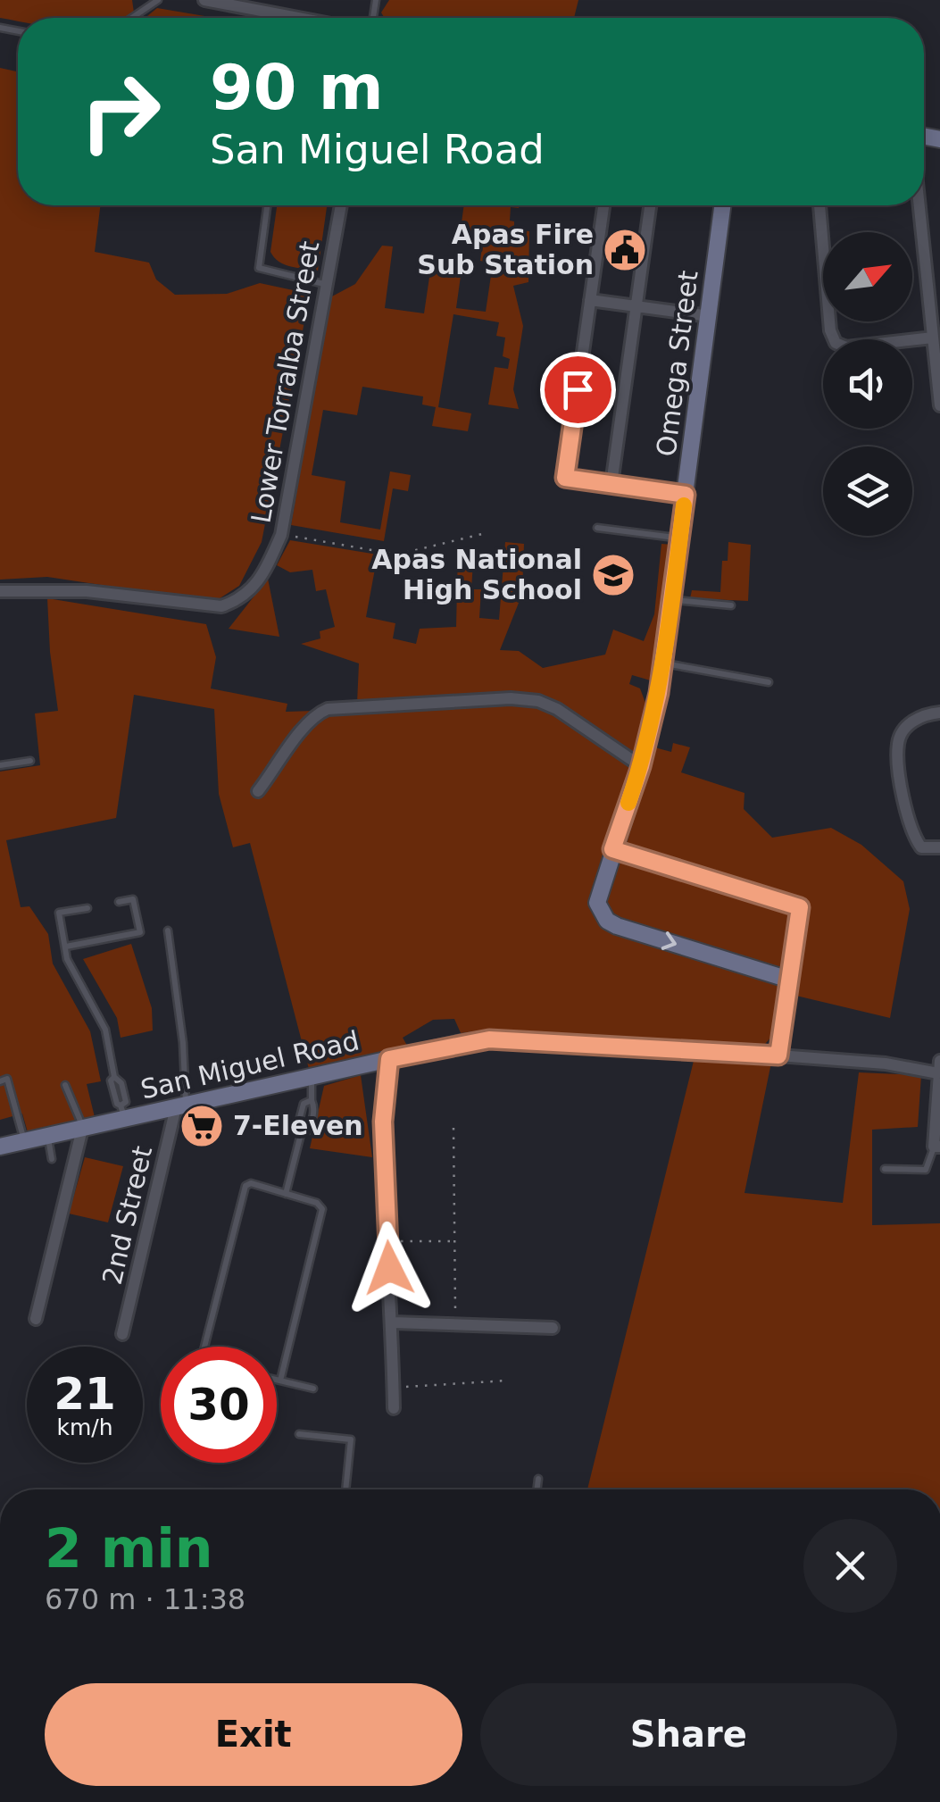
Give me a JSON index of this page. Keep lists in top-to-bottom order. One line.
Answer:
{"streets":{"street":["Omega Street","Lower Torralba Street","San Miguel Road","2nd Street"]},"crossings":[["San Miguel Road","2nd Street"]],"places":{"public building":["Apas Fire Sub Station"],"school or university":["Apas National High School"],"supermarket":["7-Eleven"]},"north":"top right","page":{"turn":["90 m","San Miguel Road"],"speed":"21 km/h","limit":"30","heading":["2 min","670 m · 11:38"],"buttons":["Exit","Share"]}}
